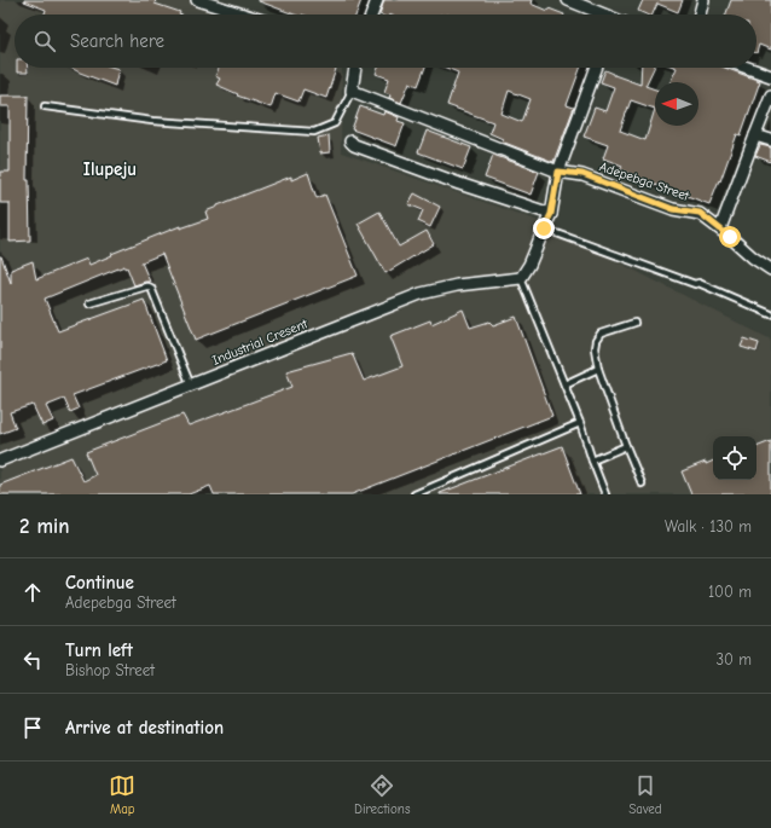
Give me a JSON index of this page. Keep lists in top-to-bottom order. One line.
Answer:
{"streets":{"street":["Adepebga Street","Industrial Cresent"]},"districts":["Ilupeju"],"north":"left","page":{"search":"Search here","heading":["2 min","Walk · 130 m"],"list":[["Continue","Adepebga Street","100 m"],["Turn left","Bishop Street","30 m"],"Arrive at destination"],"nav":["Map","Directions","Saved"]}}
